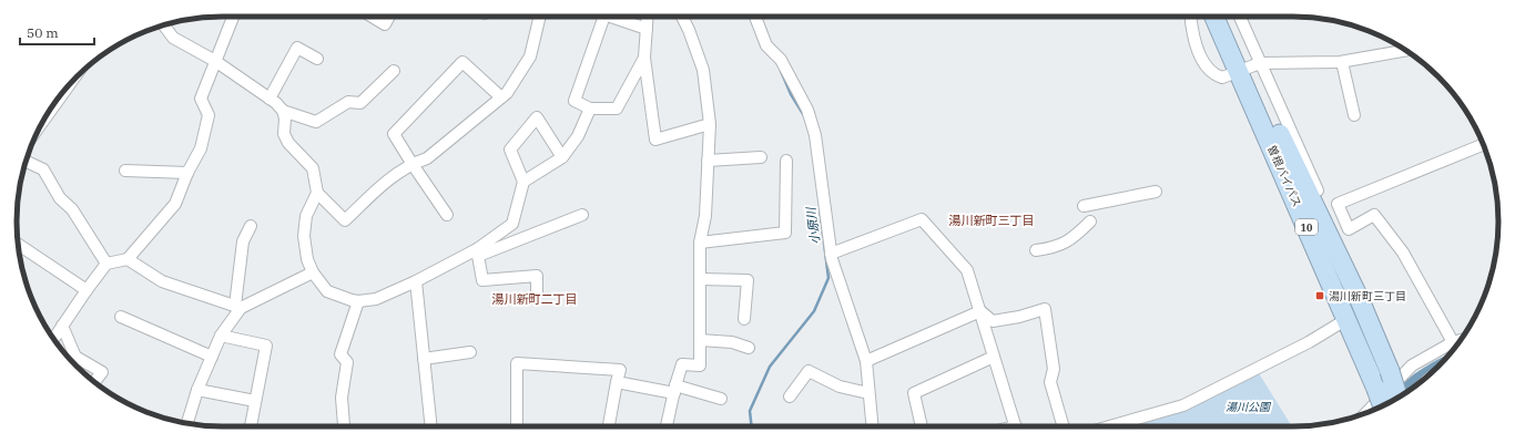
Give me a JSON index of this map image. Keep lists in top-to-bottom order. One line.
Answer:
{"streets":{"highway":["曽根バイパス","10"]},"districts":["湯川新町三丁目","湯川新町二丁目"],"water":["小原川"],"parks":["湯川公園"],"places":{"transit":["湯川新町三丁目"]},"scale_bar":"50 m"}
